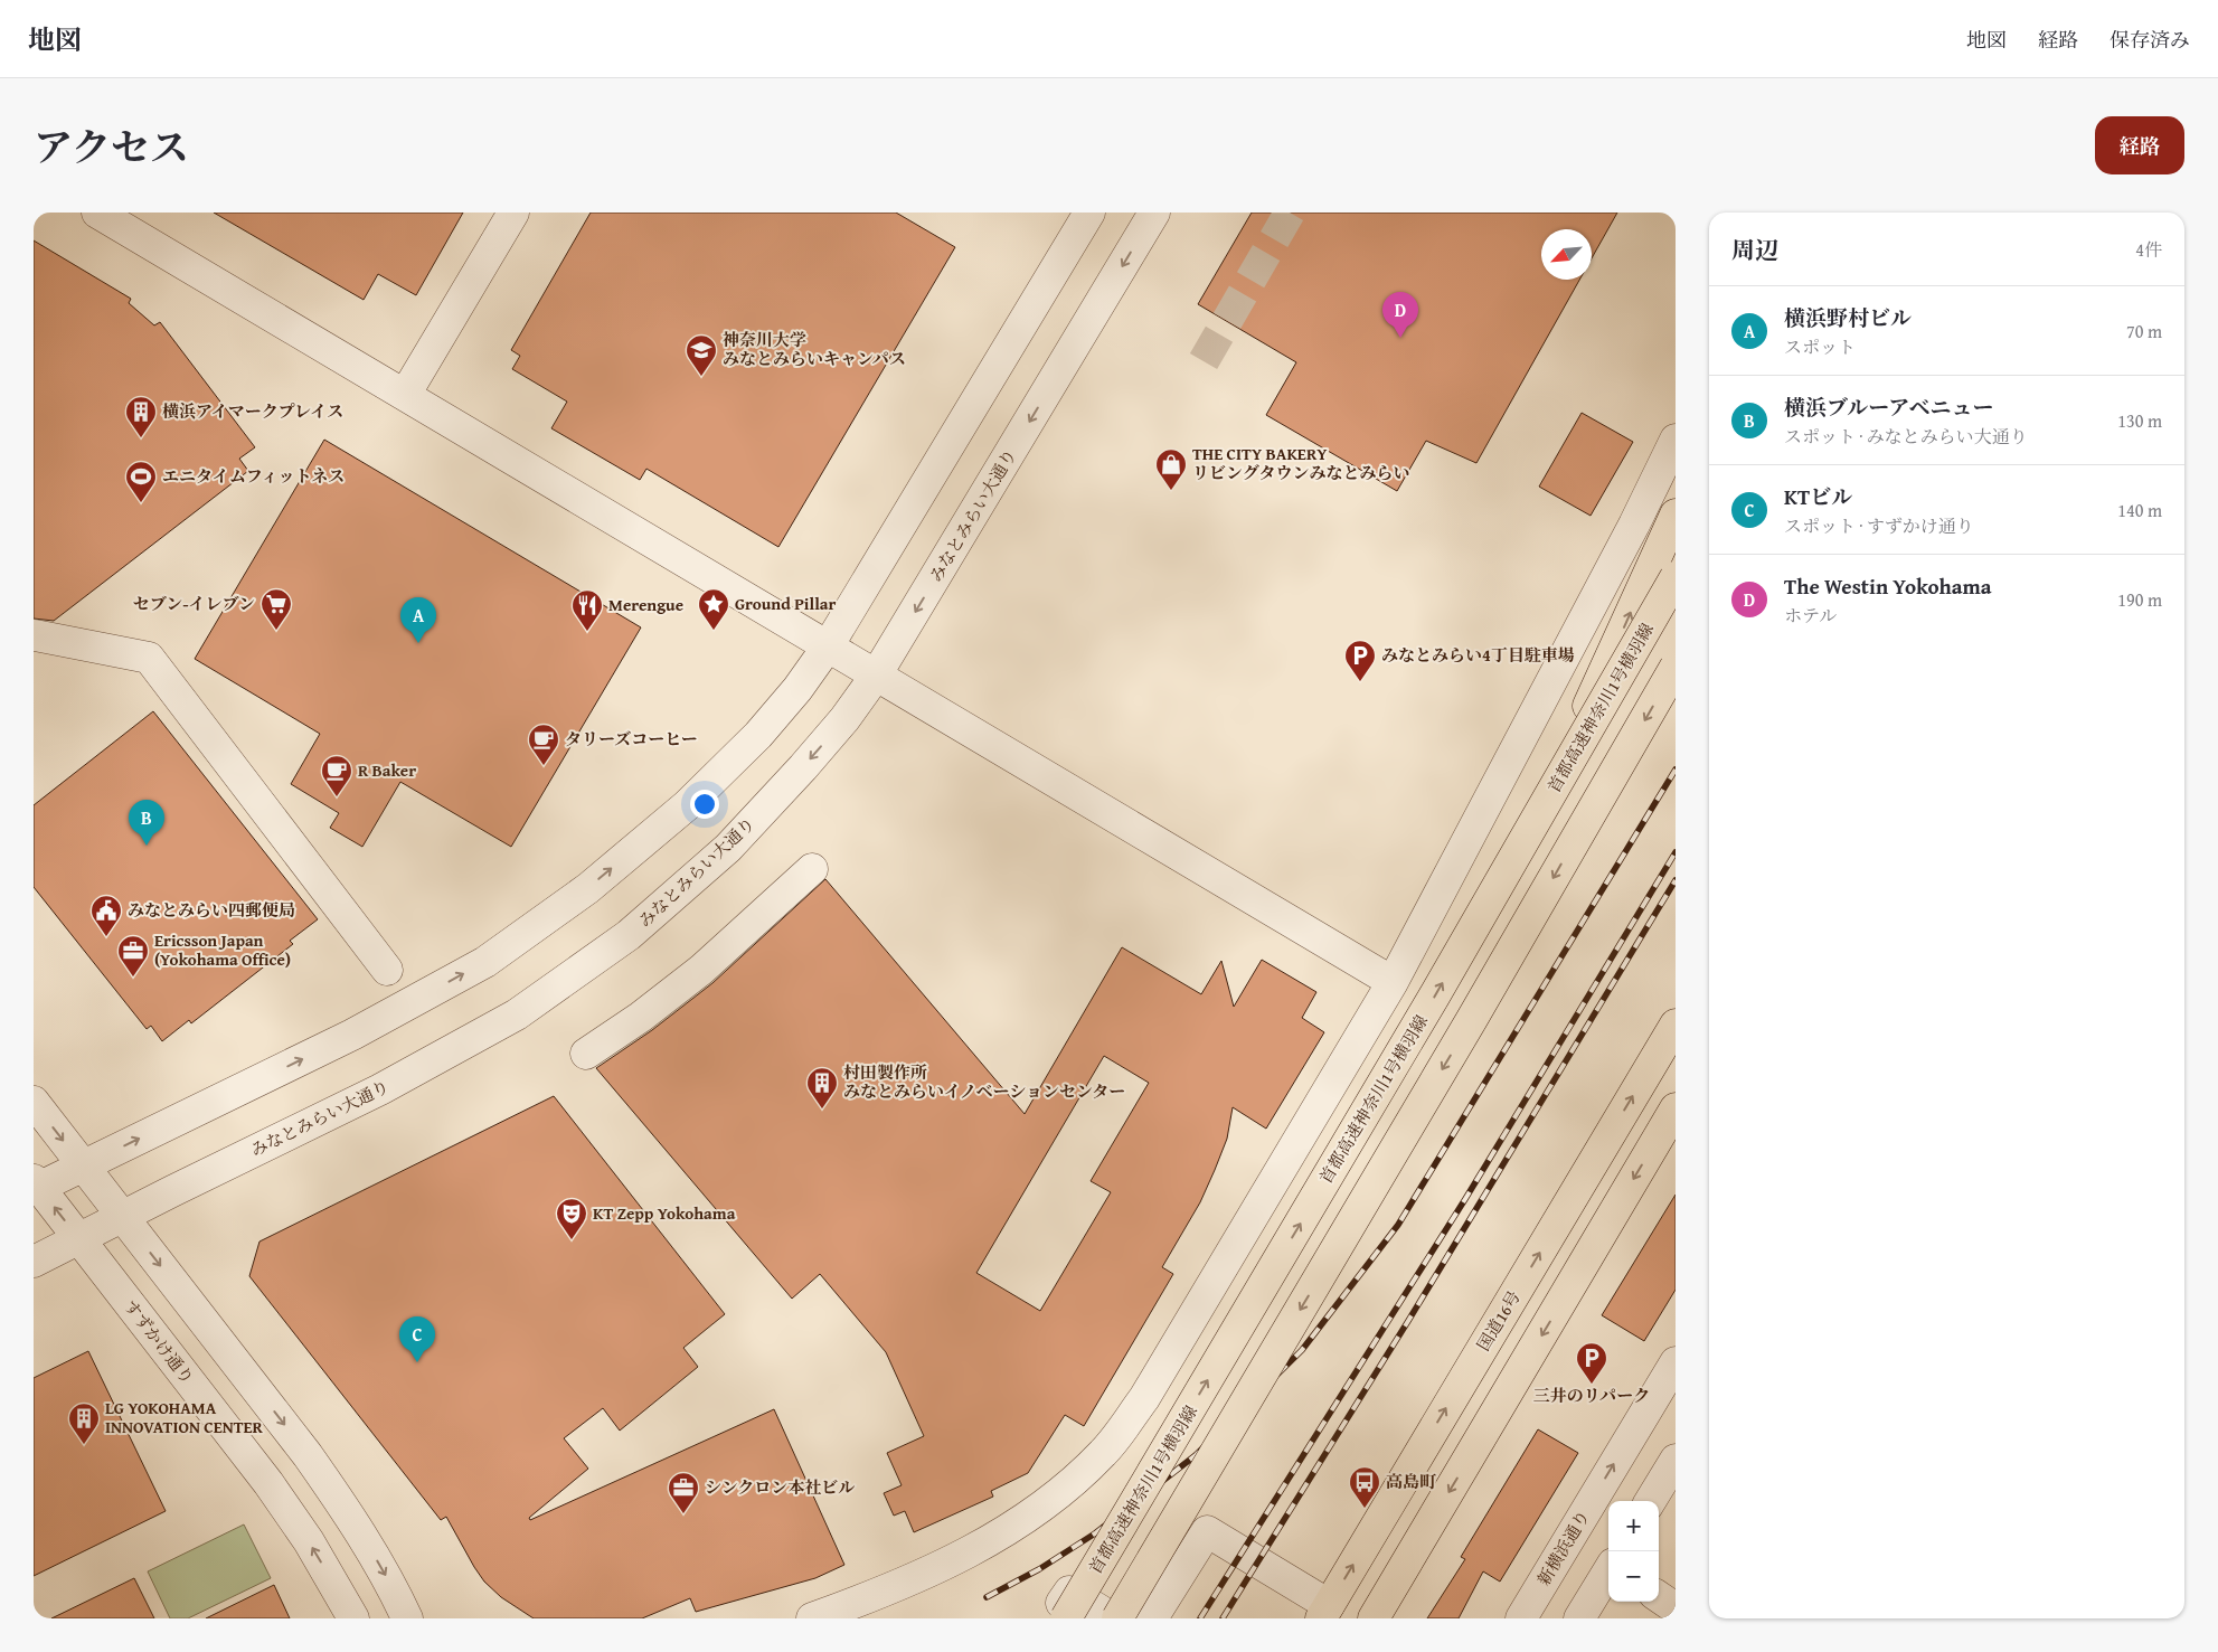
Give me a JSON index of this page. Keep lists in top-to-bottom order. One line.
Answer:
{"streets":{"highway":["首都高速神奈川1号横羽線","国道16号"],"street":["みなとみらい大通り","すずかけ通り","新横浜通り"]},"crossings":[["みなとみらい大通り","すずかけ通り"]],"places":{"school or university":["神奈川大学 みなとみらいキャンパス"],"building":["横浜アイマークプレイス","村田製作所 みなとみらいイノベーションセンター","LG YOKOHAMA INNOVATION CENTER"],"shop":["THE CITY BAKERY リビングタウンみなとみらい"],"sports":["エニタイムフィットネス"],"supermarket":["セブン-イレブン"],"place":["Ground Pillar"],"restaurant":["Merengue"],"parking":["みなとみらい4丁目駐車場","三井のリパーク"],"cafe":["タリーズコーヒー","R Baker"],"public building":["みなとみらい四郵便局"],"office":["Ericsson Japan (Yokohama Office)","シンクロン本社ビル"],"theatre":["KT Zepp Yokohama"],"bus stop":["高島町"]},"north":"bottom left","page":{"header":"地図","nav":["地図","経路","保存済み"],"title":"アクセス","buttons":"経路","heading":["周辺","4件"],"list":[{"mark":"A","name":"横浜野村ビル","note":"スポット","value":"70 m"},{"mark":"B","name":"横浜ブルーアベニュー","note":"スポット · みなとみらい大通り","value":"130 m"},{"mark":"C","name":"KTビル","note":"スポット · すずかけ通り","value":"140 m"},{"mark":"D","name":"The Westin Yokohama","note":"ホテル","value":"190 m"}],"pins":["D","A","B","C"],"map_buttons":["+","−"]}}
